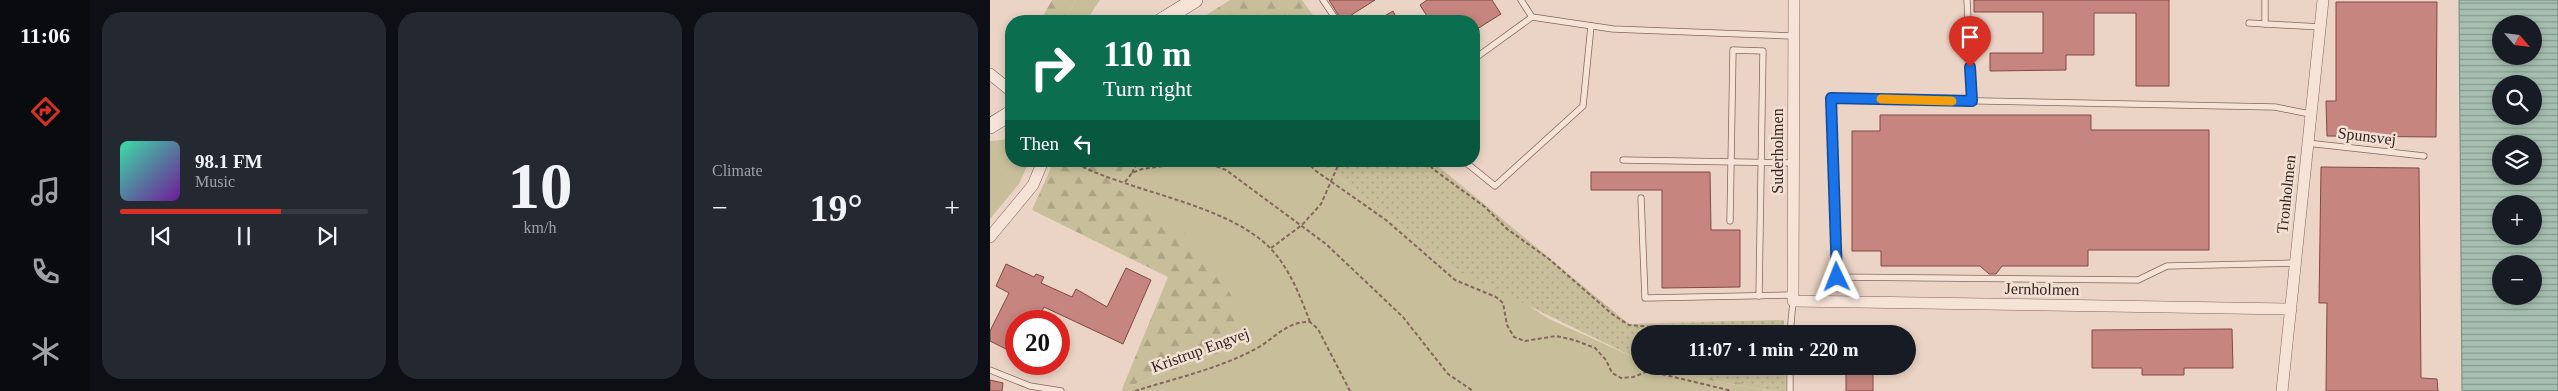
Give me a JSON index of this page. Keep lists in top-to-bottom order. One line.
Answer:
{"streets":{"street":["Suderholmen","Tronholmen","Jernholmen"],"lane":["Spunsvej"],"path":["Kristrup Engvej"]},"crossings":[["Spunsvej","Tronholmen"],["Suderholmen","Jernholmen"],["Tronholmen","Jernholmen"]],"north":"bottom right","page":{"tabs":"11:06","tile":[["10","km/h"],"Climate"],"map_buttons":["+","−"],"turn":["110 m","Turn right"],"then":"Then","song":["98.1 FM","Music"],"heat":["−","19°","+"],"limit":"20","trip":"11:07 · 1 min · 220 m"}}
